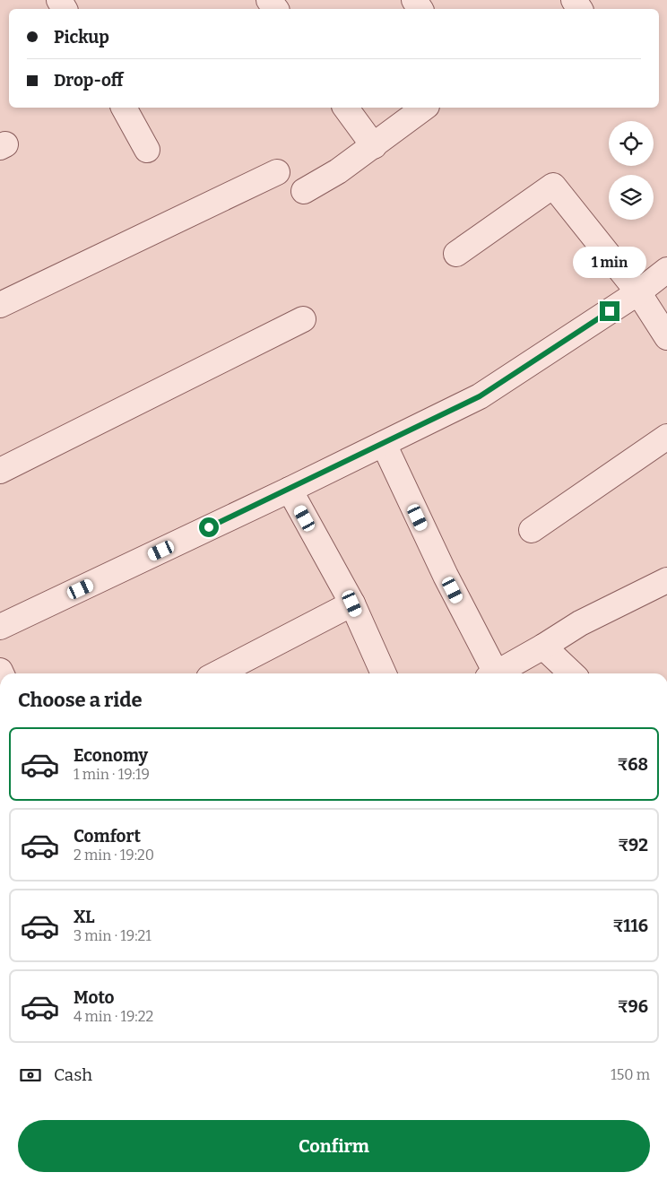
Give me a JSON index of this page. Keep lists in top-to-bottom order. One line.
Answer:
{"page":{"banner":["Pickup","Drop-off"],"bubble":"1 min","heading":"Choose a ride","list":[{"name":"Economy","note":"1 min · 19:19","value":"₹68"},{"name":"Comfort","note":"2 min · 19:20","value":"₹92"},{"name":"XL","note":"3 min · 19:21","value":"₹116"},{"name":"Moto","note":"4 min · 19:22","value":"₹96"}],"pay":["Cash","150 m"],"buttons":"Confirm"}}
